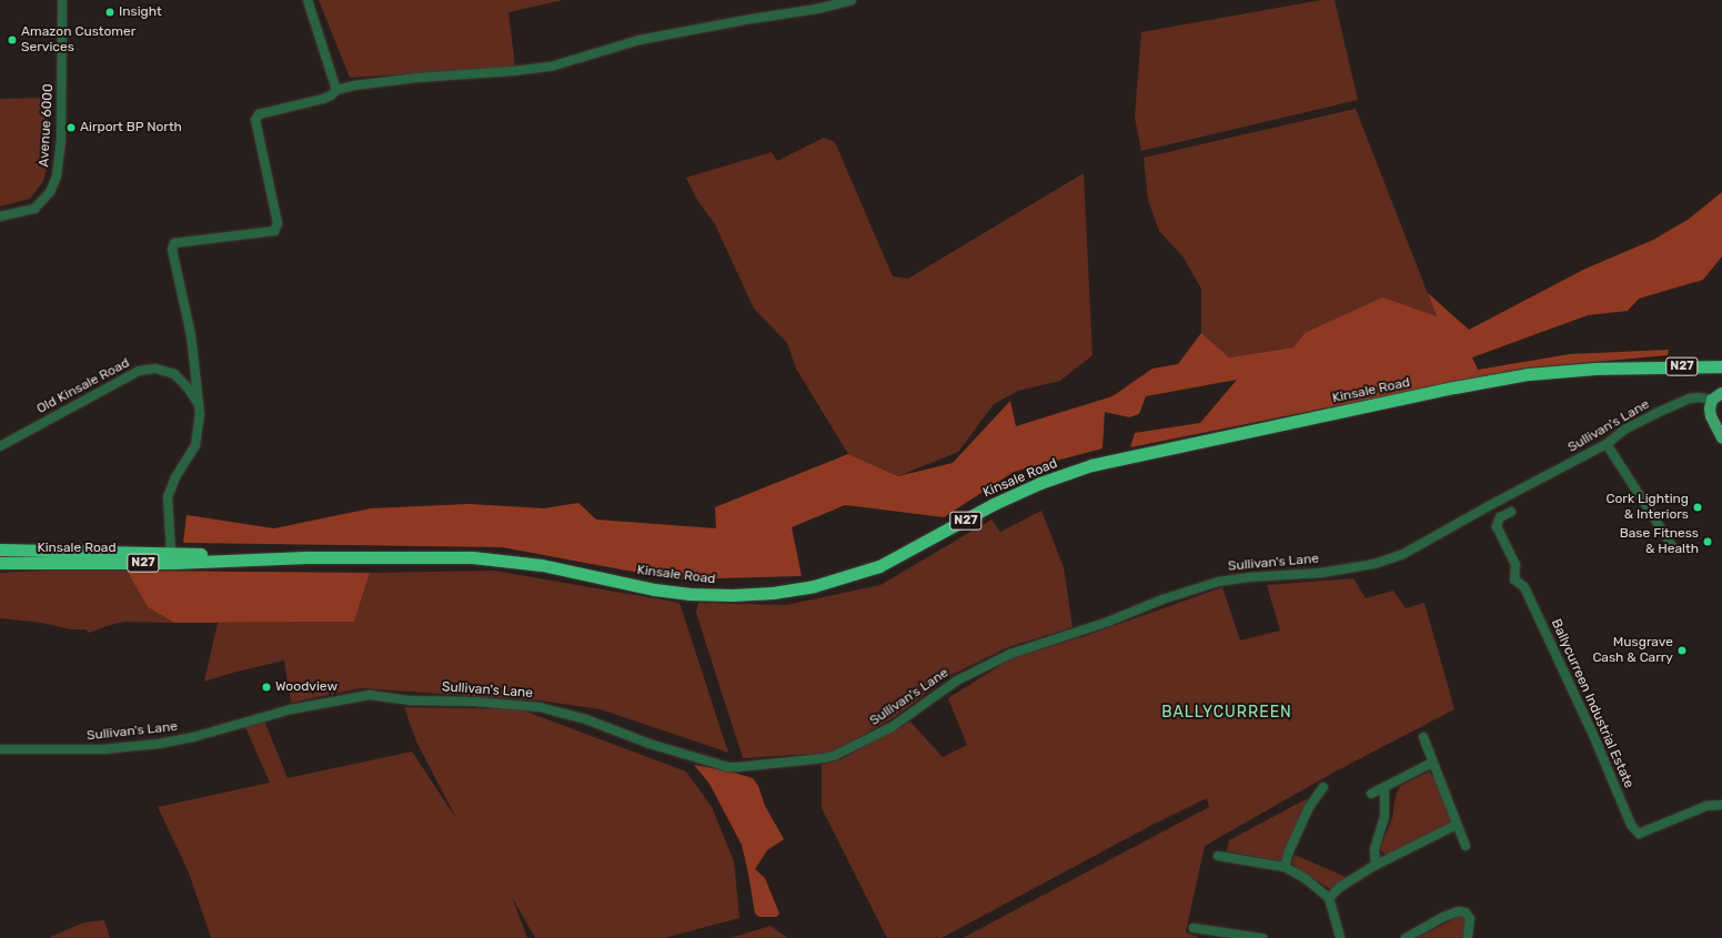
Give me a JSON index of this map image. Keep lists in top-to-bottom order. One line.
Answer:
{"streets":{"highway":["N27","Kinsale Road"],"street":["Avenue 6000","Old Kinsale Road","Sullivan's Lane","Ballycurreen Industrial Estate"]},"districts":["BALLYCURREEN"],"places":["Insight","Amazon Customer Services","Airport BP North","Cork Lighting & Interiors","Base Fitness & Health","Musgrave Cash & Carry","Woodview"]}
